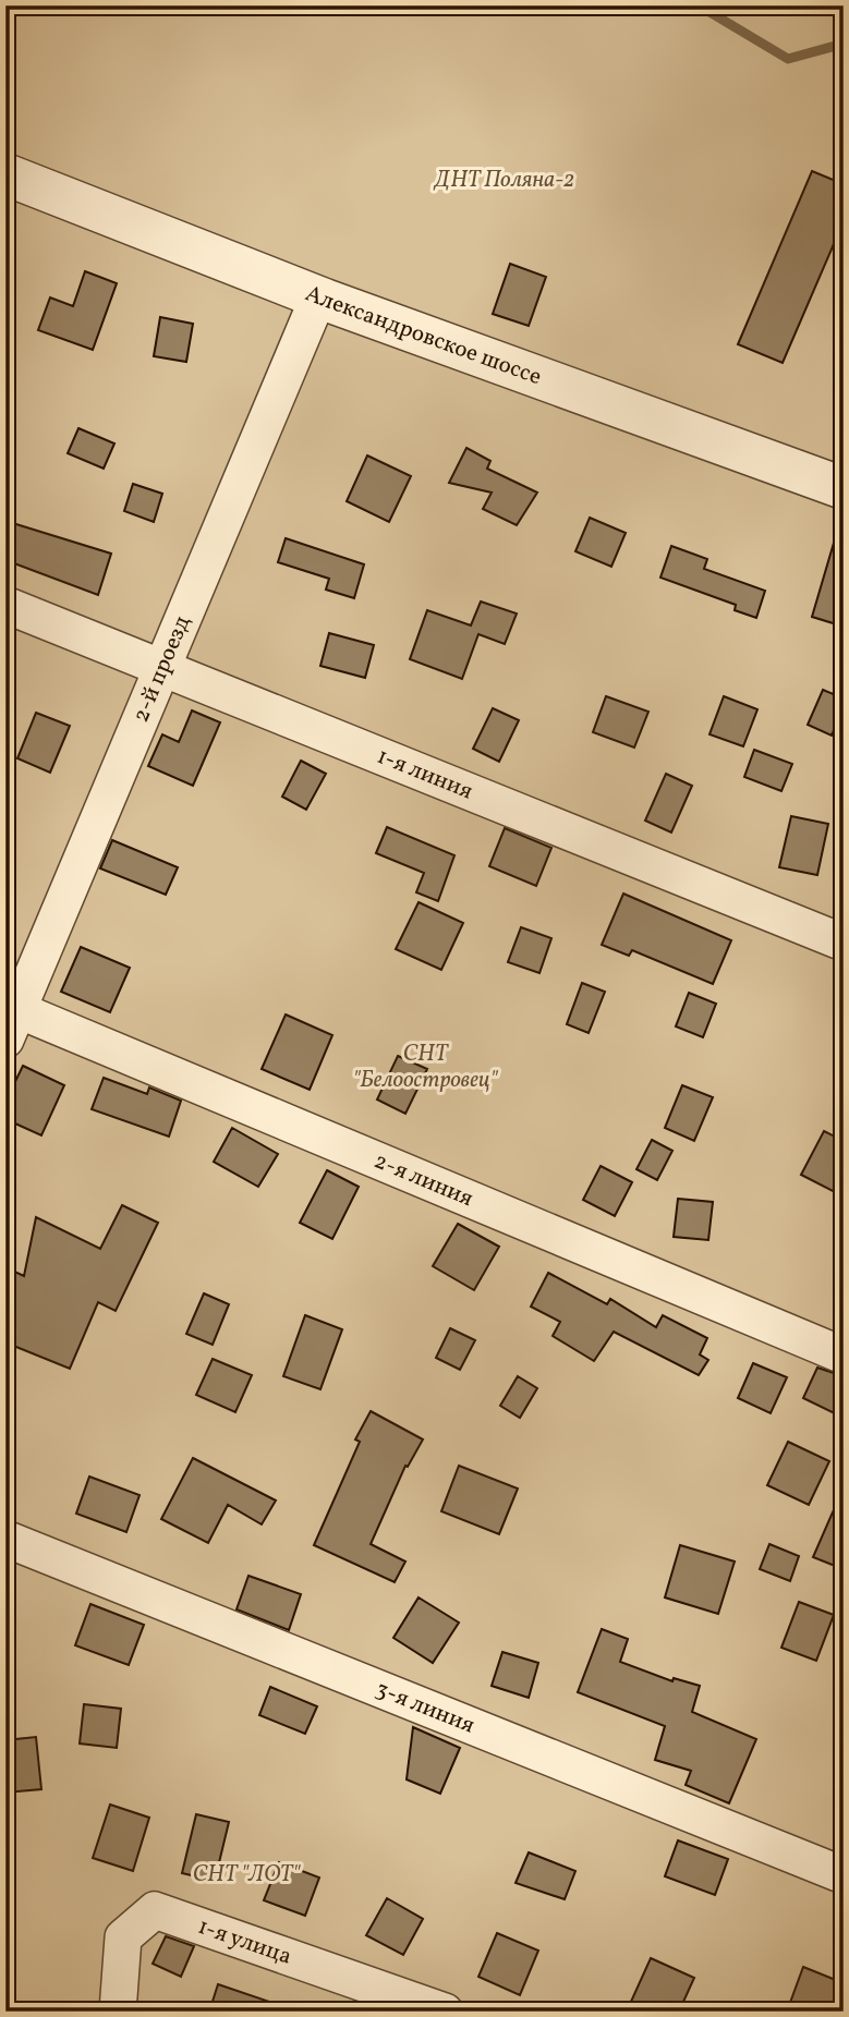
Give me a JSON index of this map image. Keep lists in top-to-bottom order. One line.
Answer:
{"streets":{"street":["Александровское шоссе","2-й проезд","1-я линия","2-я линия","3-я линия","1-я улица"]},"crossings":[["Александровское шоссе","2-й проезд"],["2-й проезд","1-я линия"],["2-й проезд","2-я линия"]],"parks":["ДНТ Поляна-2","СНТ \"Белоостровец\"","СНТ \"ЛОТ\""]}
